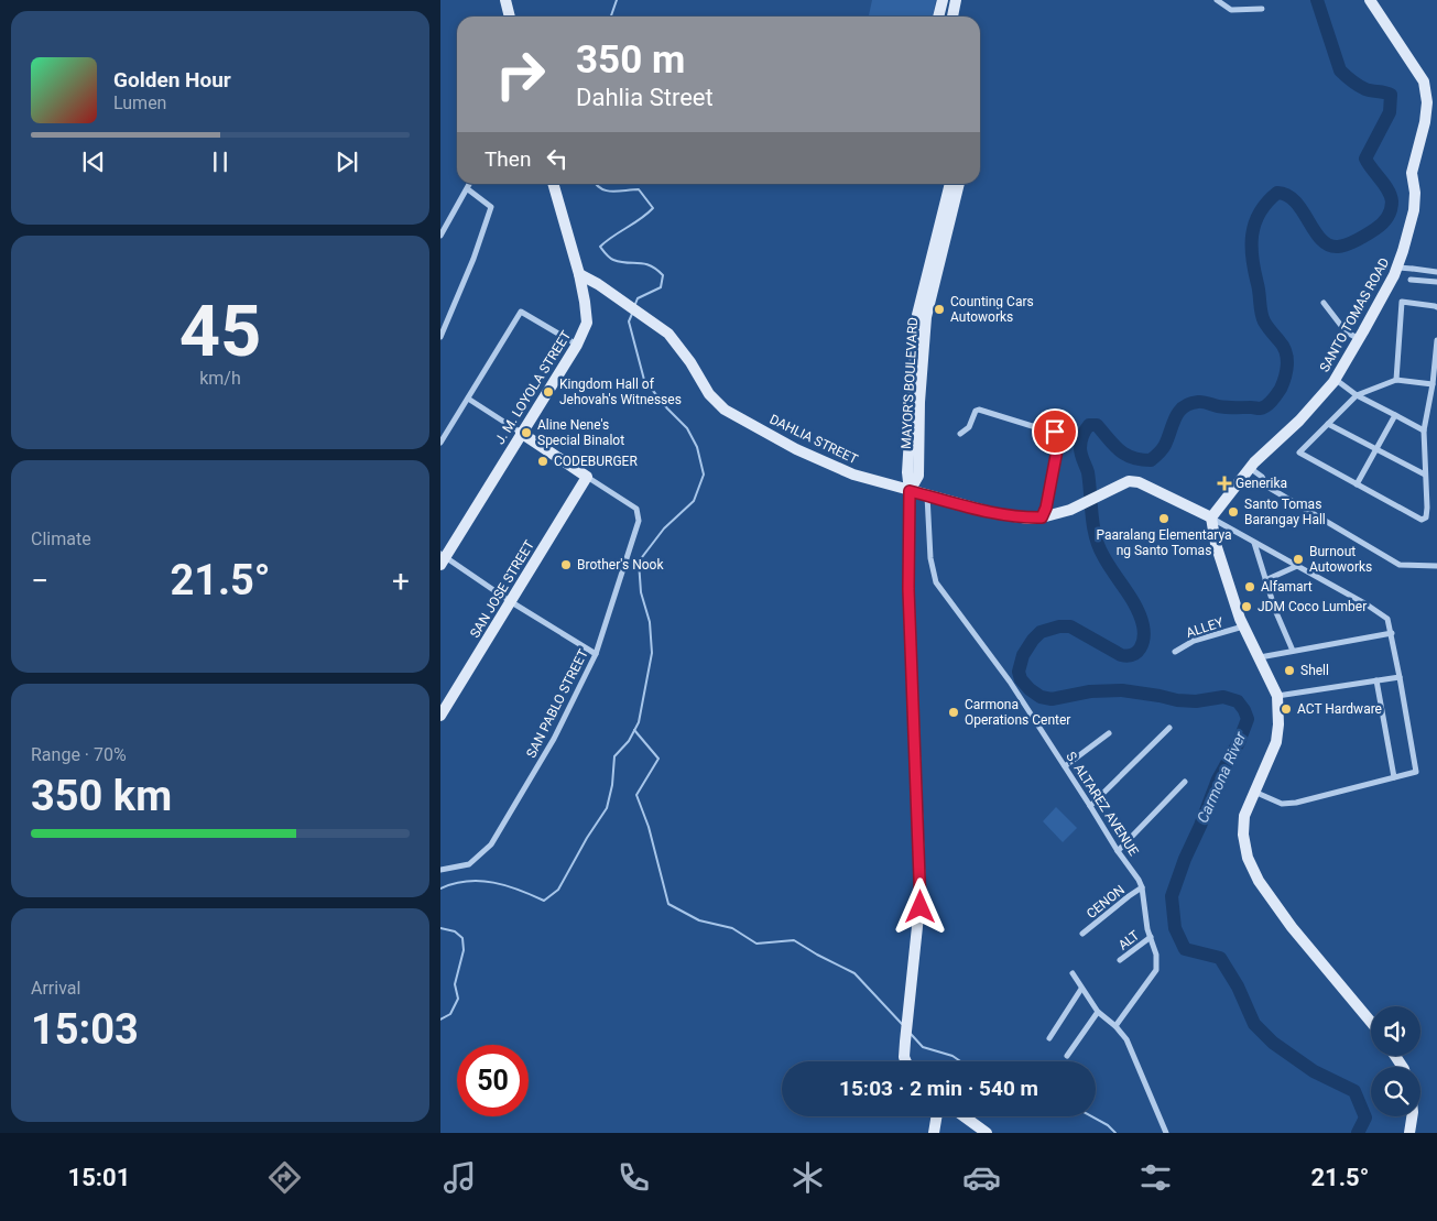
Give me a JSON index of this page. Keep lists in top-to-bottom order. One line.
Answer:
{"streets":{"main road":["SANTO TOMAS ROAD","MAYOR'S BOULEVARD","J. M. LOYOLA STREET","DAHLIA STREET","SAN JOSE STREET"],"street":["ALLEY","SAN PABLO STREET","S. ALTAREZ AVENUE","CENON","ALT"]},"crossings":[["SANTO TOMAS ROAD","DAHLIA STREET"],["MAYOR'S BOULEVARD","DAHLIA STREET"],["J. M. LOYOLA STREET","DAHLIA STREET"],["DAHLIA STREET","S. ALTAREZ AVENUE"],["SAN JOSE STREET","SAN PABLO STREET"],["S. ALTAREZ AVENUE","CENON"],["S. ALTAREZ AVENUE","ALT"]],"water":["Carmona River"],"places":{"other":["Counting Cars Autoworks","Kingdom Hall of Jehovah's Witnesses","Aline Nene's Special Binalot","CODEBURGER","Santo Tomas Barangay Hall","Paaralang Elementarya ng Santo Tomas","Burnout Autoworks","Brother's Nook","Alfamart","JDM Coco Lumber","Shell","ACT Hardware","Carmona Operations Center"],"health":["Generika"]},"page":{"turn":["350 m","Dahlia Street"],"song":["Golden Hour","Lumen"],"then":"Then","tile":[["45","km/h"],"Climate",["Range · 70%","350 km"],["Arrival","15:03"]],"heat":["−","21.5°","+"],"limit":"50","trip":"15:03 · 2 min · 540 m","tabs":["15:01","21.5°"]}}
